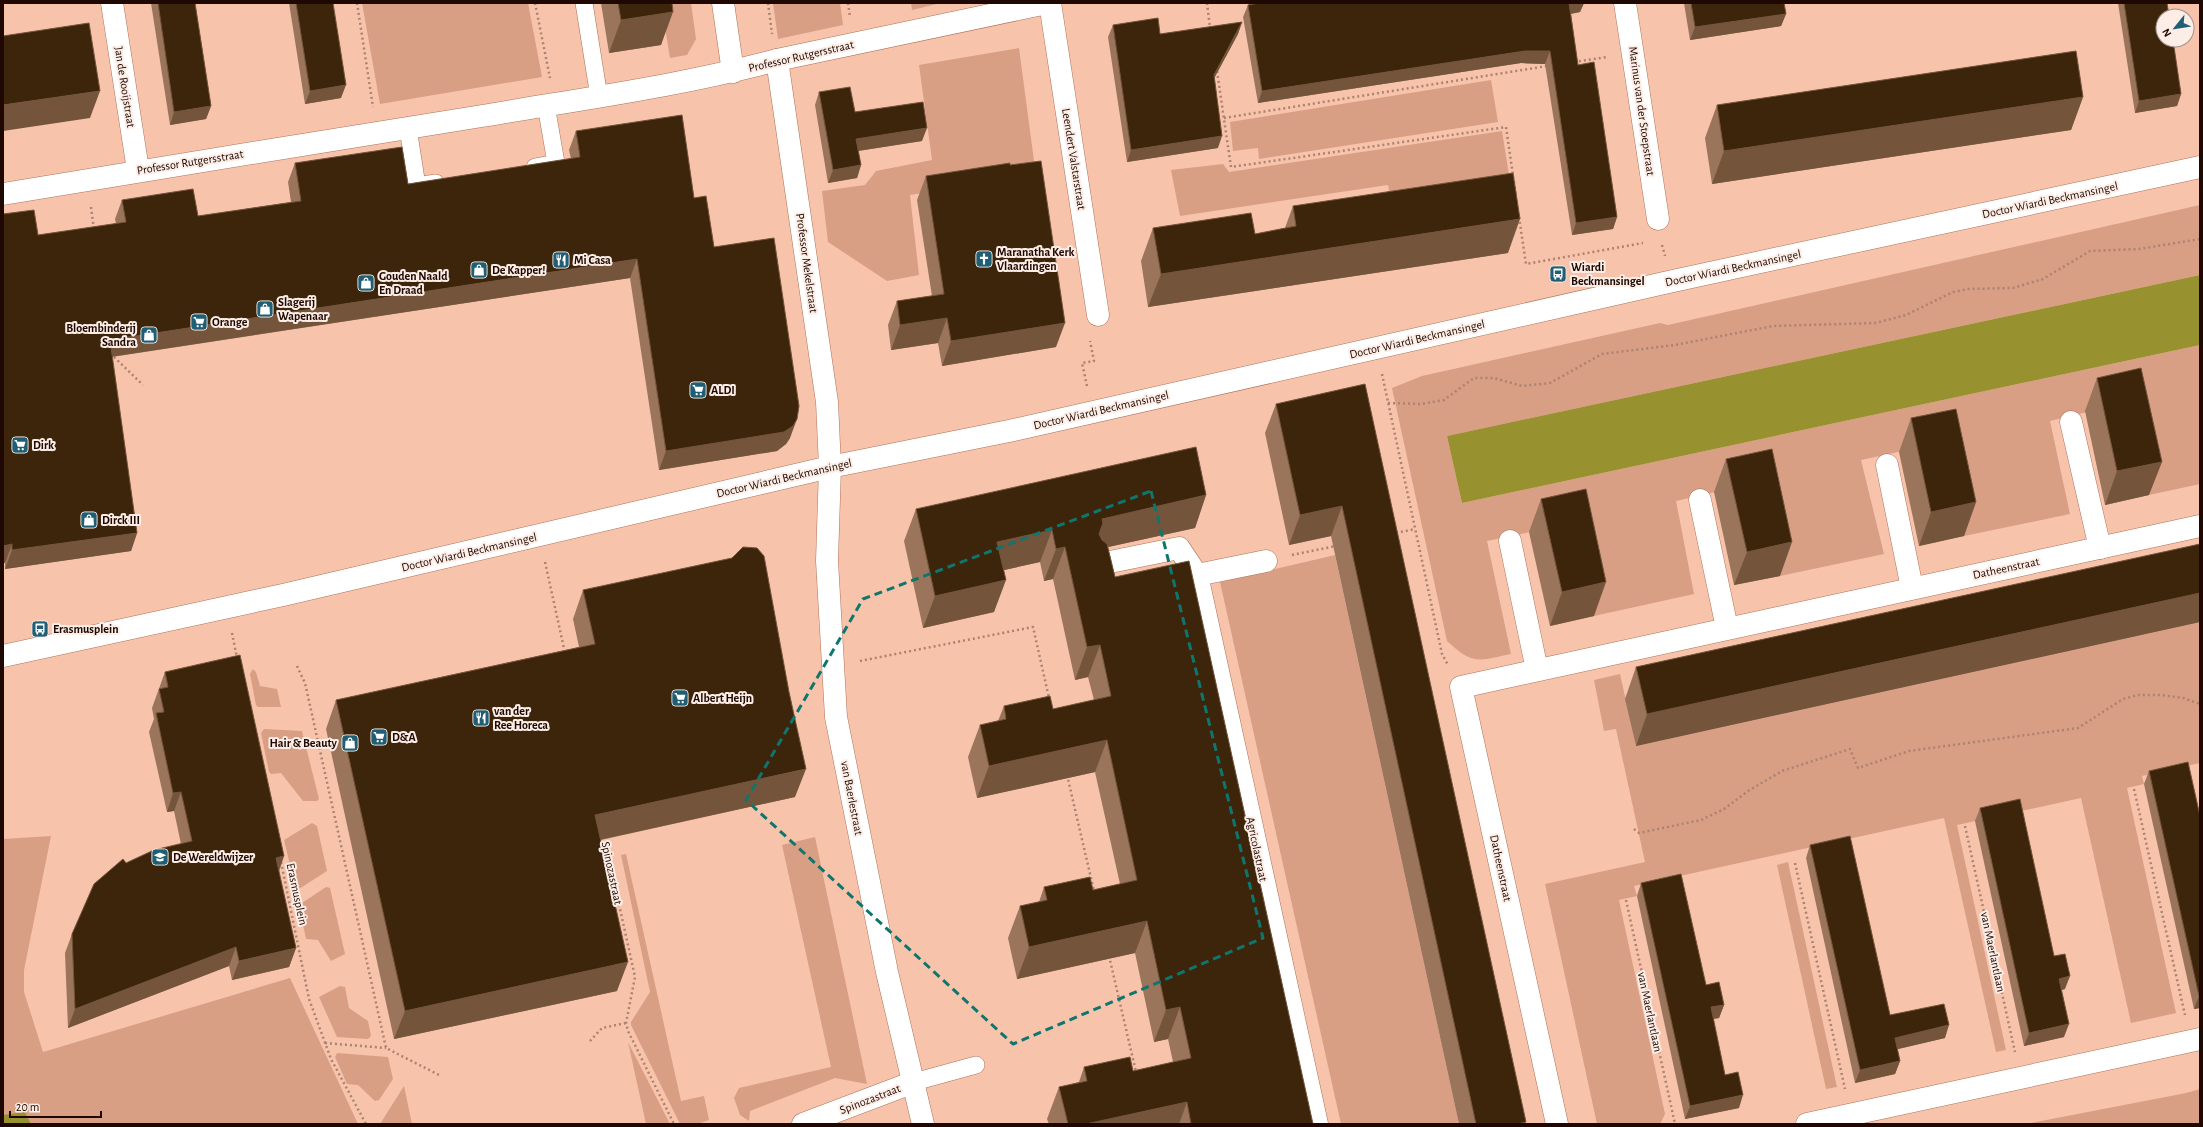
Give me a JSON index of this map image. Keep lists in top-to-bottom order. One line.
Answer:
{"streets":{"street":["Professor Rutgersstraat","Jan de Rooijstraat","Marinus van der Stoepstraat","Leendert Valstarstraat","Doctor Wiardi Beckmansingel","Professor Mekelstraat","Datheenstraat","van Baerlestraat","Agricolastraat","Spinozastraat"],"path":["Erasmusplein","van Maerlantlaan"]},"crossings":[["Professor Rutgersstraat","Jan de Rooijstraat"],["Professor Rutgersstraat","Leendert Valstarstraat"],["Professor Rutgersstraat","Professor Mekelstraat"],["Doctor Wiardi Beckmansingel","Professor Mekelstraat"],["Doctor Wiardi Beckmansingel","van Baerlestraat"],["Professor Mekelstraat","van Baerlestraat"],["van Baerlestraat","Spinozastraat"]],"places":{"church":["Maranatha Kerk Vlaardingen"],"restaurant":["Mi Casa","van der Ree Horeca"],"shop":["De Kapper!","Gouden Naald En Draad","Slagerij Wapenaar","Bloembinderij Sandra","Dirck III","Hair & Beauty"],"bus stop":["Wiardi Beckmansingel","Erasmusplein"],"supermarket":["Orange","ALDI","Dirk","Albert Heijn","D&A"],"school or university":["De Wereldwijzer"]},"scale_bar":"20 m","north":"bottom left"}
